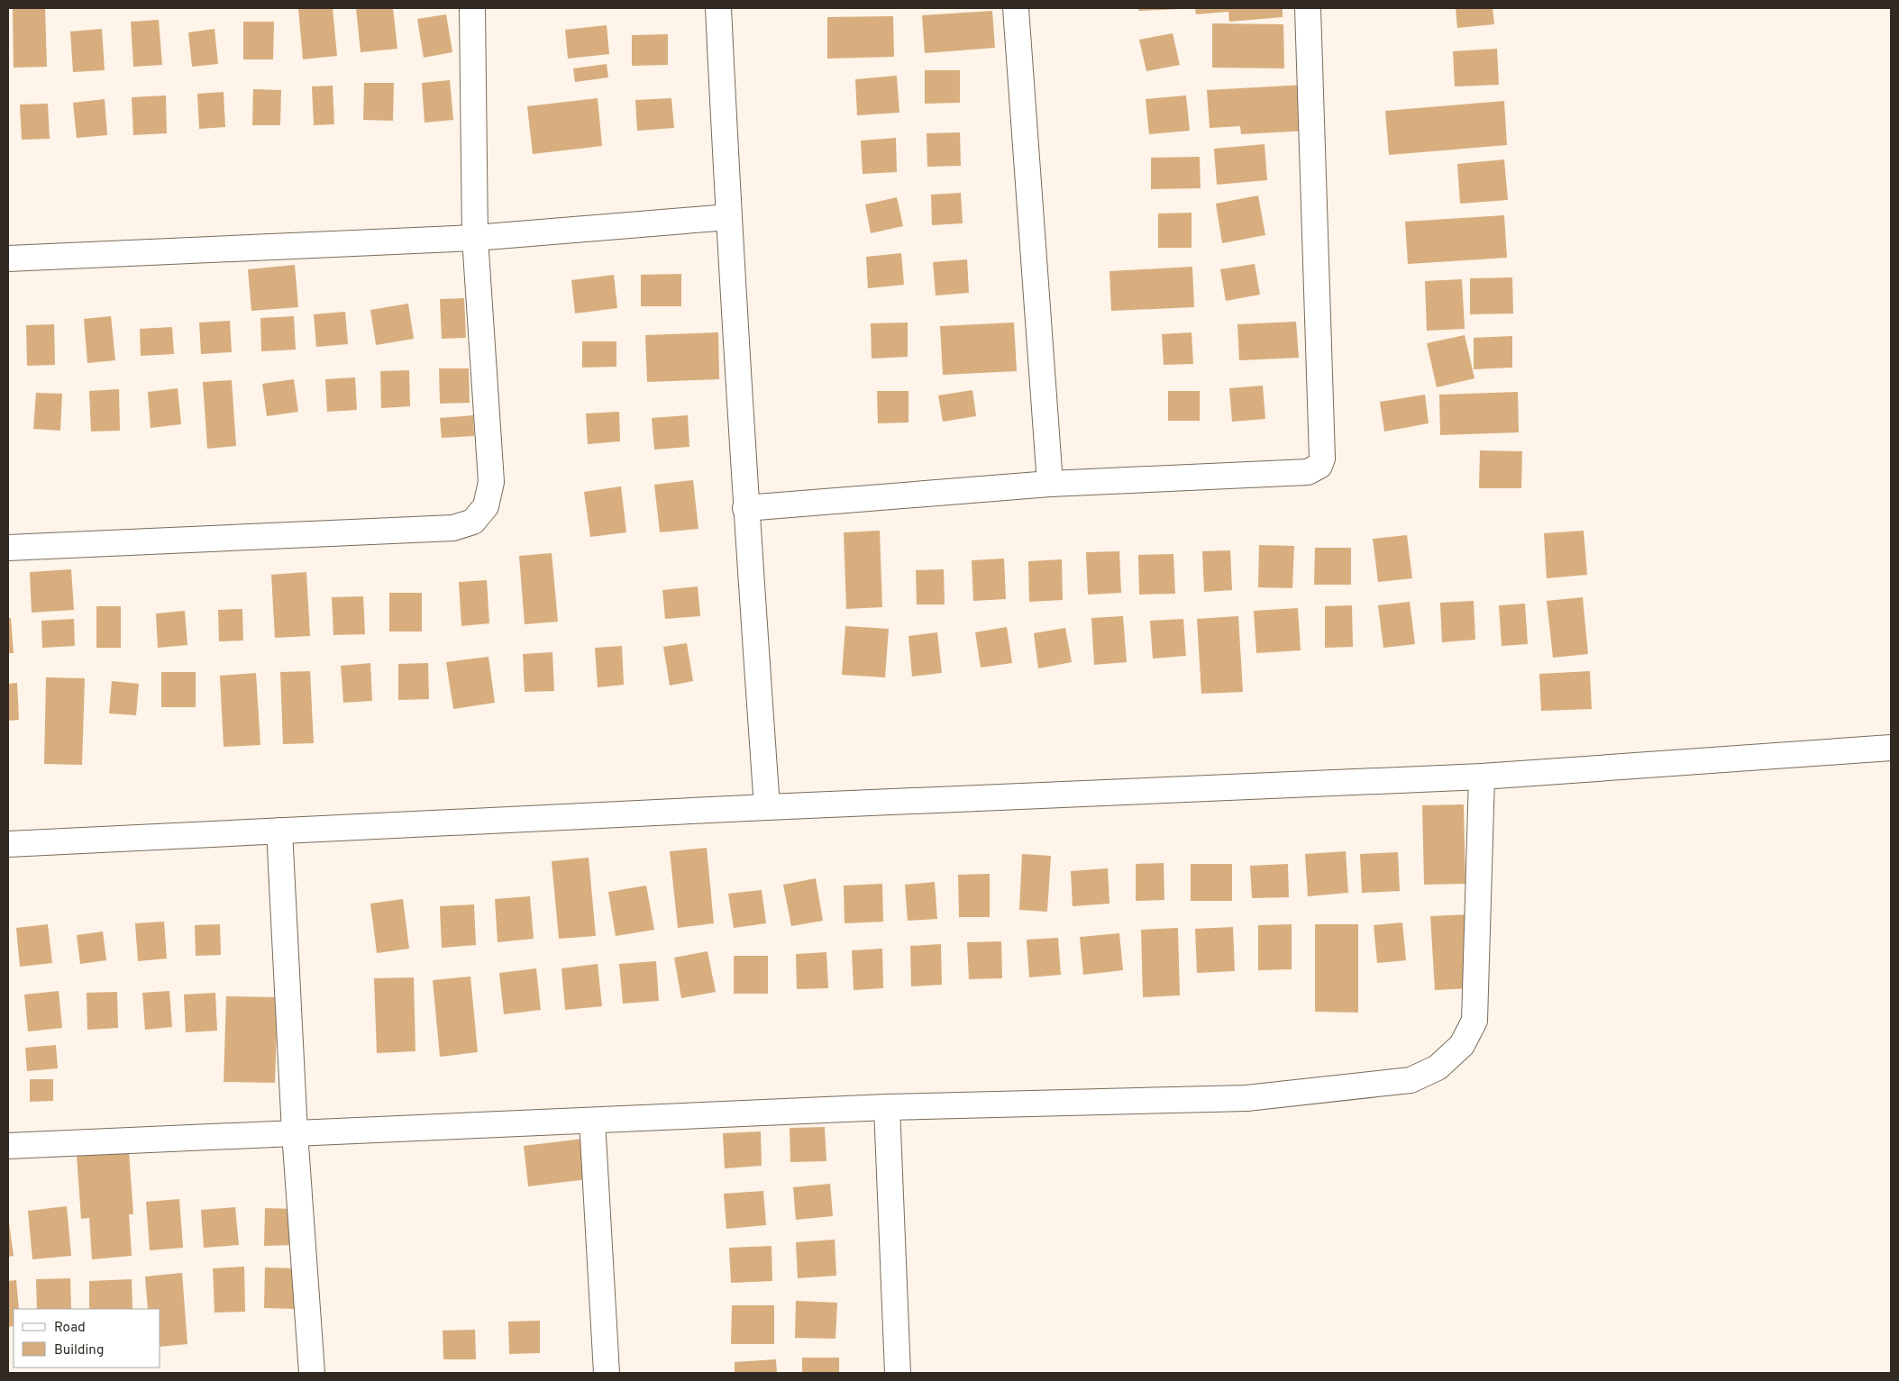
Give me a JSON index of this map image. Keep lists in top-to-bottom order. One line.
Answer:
{"legend":["Road","Building"]}
